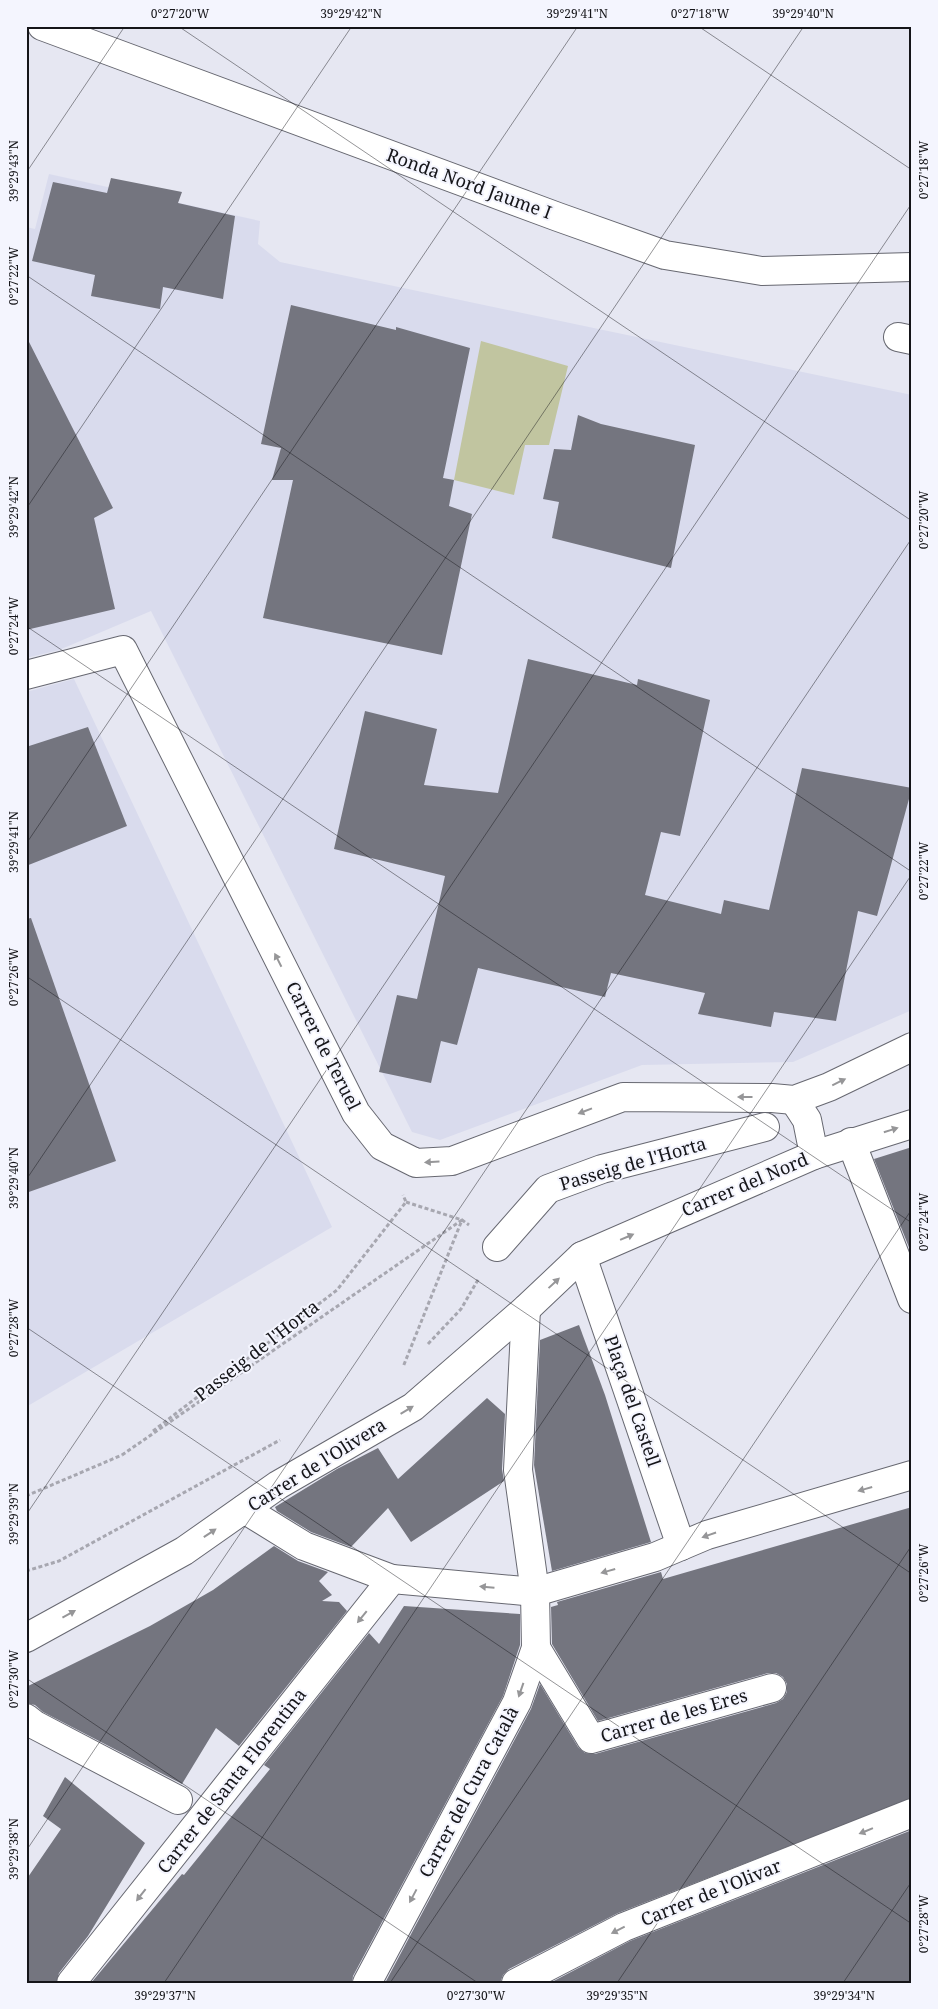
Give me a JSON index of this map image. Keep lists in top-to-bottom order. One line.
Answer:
{"streets":{"street":["Ronda Nord Jaume I","Carrer de Teruel","Passeig de l'Horta","Carrer del Nord","Plaça del Castell","Carrer de l'Olivera","Carrer de les Eres","Carrer de Santa Florentina","Carrer del Cura Català","Carrer de l'Olivar"]},"crossings":[["Carrer de Teruel","Passeig de l'Horta"],["Carrer del Nord","Plaça del Castell"],["Carrer del Nord","Carrer de l'Olivera"],["Plaça del Castell","Carrer de l'Olivera"],["Carrer de l'Olivera","Carrer del Cura Català"],["Carrer de les Eres","Carrer del Cura Català"]],"one_way":["Carrer de Teruel","Carrer del Nord","Carrer de l'Olivera","Carrer de Santa Florentina","Carrer del Cura Català","Carrer de l'Olivar"],"coordinates":["0°27'20\"W","39°29'42\"N","39°29'41\"N","0°27'18\"W","39°29'40\"N","39°29'43\"N","0°27'22\"W","0°27'24\"W","0°27'26\"W","0°27'28\"W","39°29'39\"N","0°27'30\"W","39°29'38\"N","39°29'37\"N","39°29'35\"N","39°29'34\"N"]}
